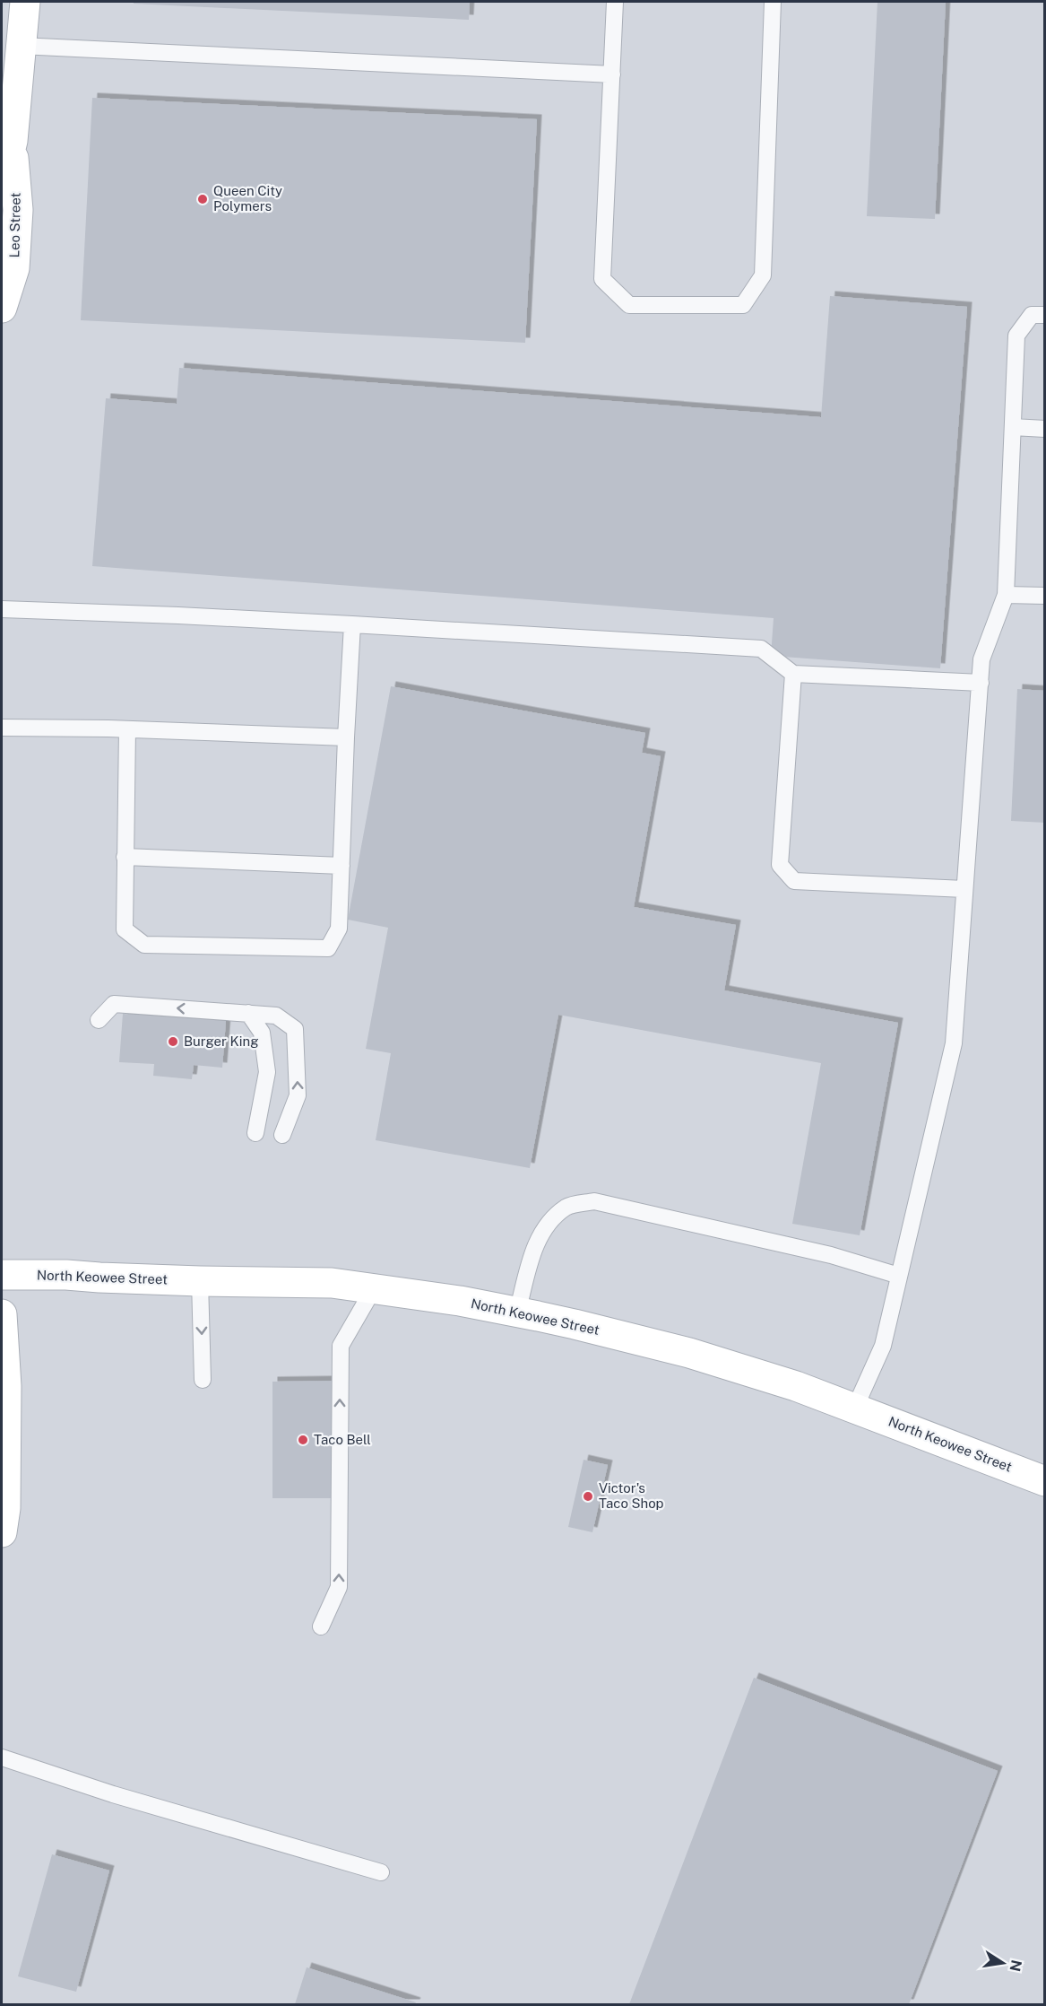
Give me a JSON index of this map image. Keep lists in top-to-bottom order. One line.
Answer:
{"streets":{"main road":["Leo Street","North Keowee Street"]},"places":["Queen City Polymers","Burger King","Taco Bell","Victor's Taco Shop"],"north":"right"}
